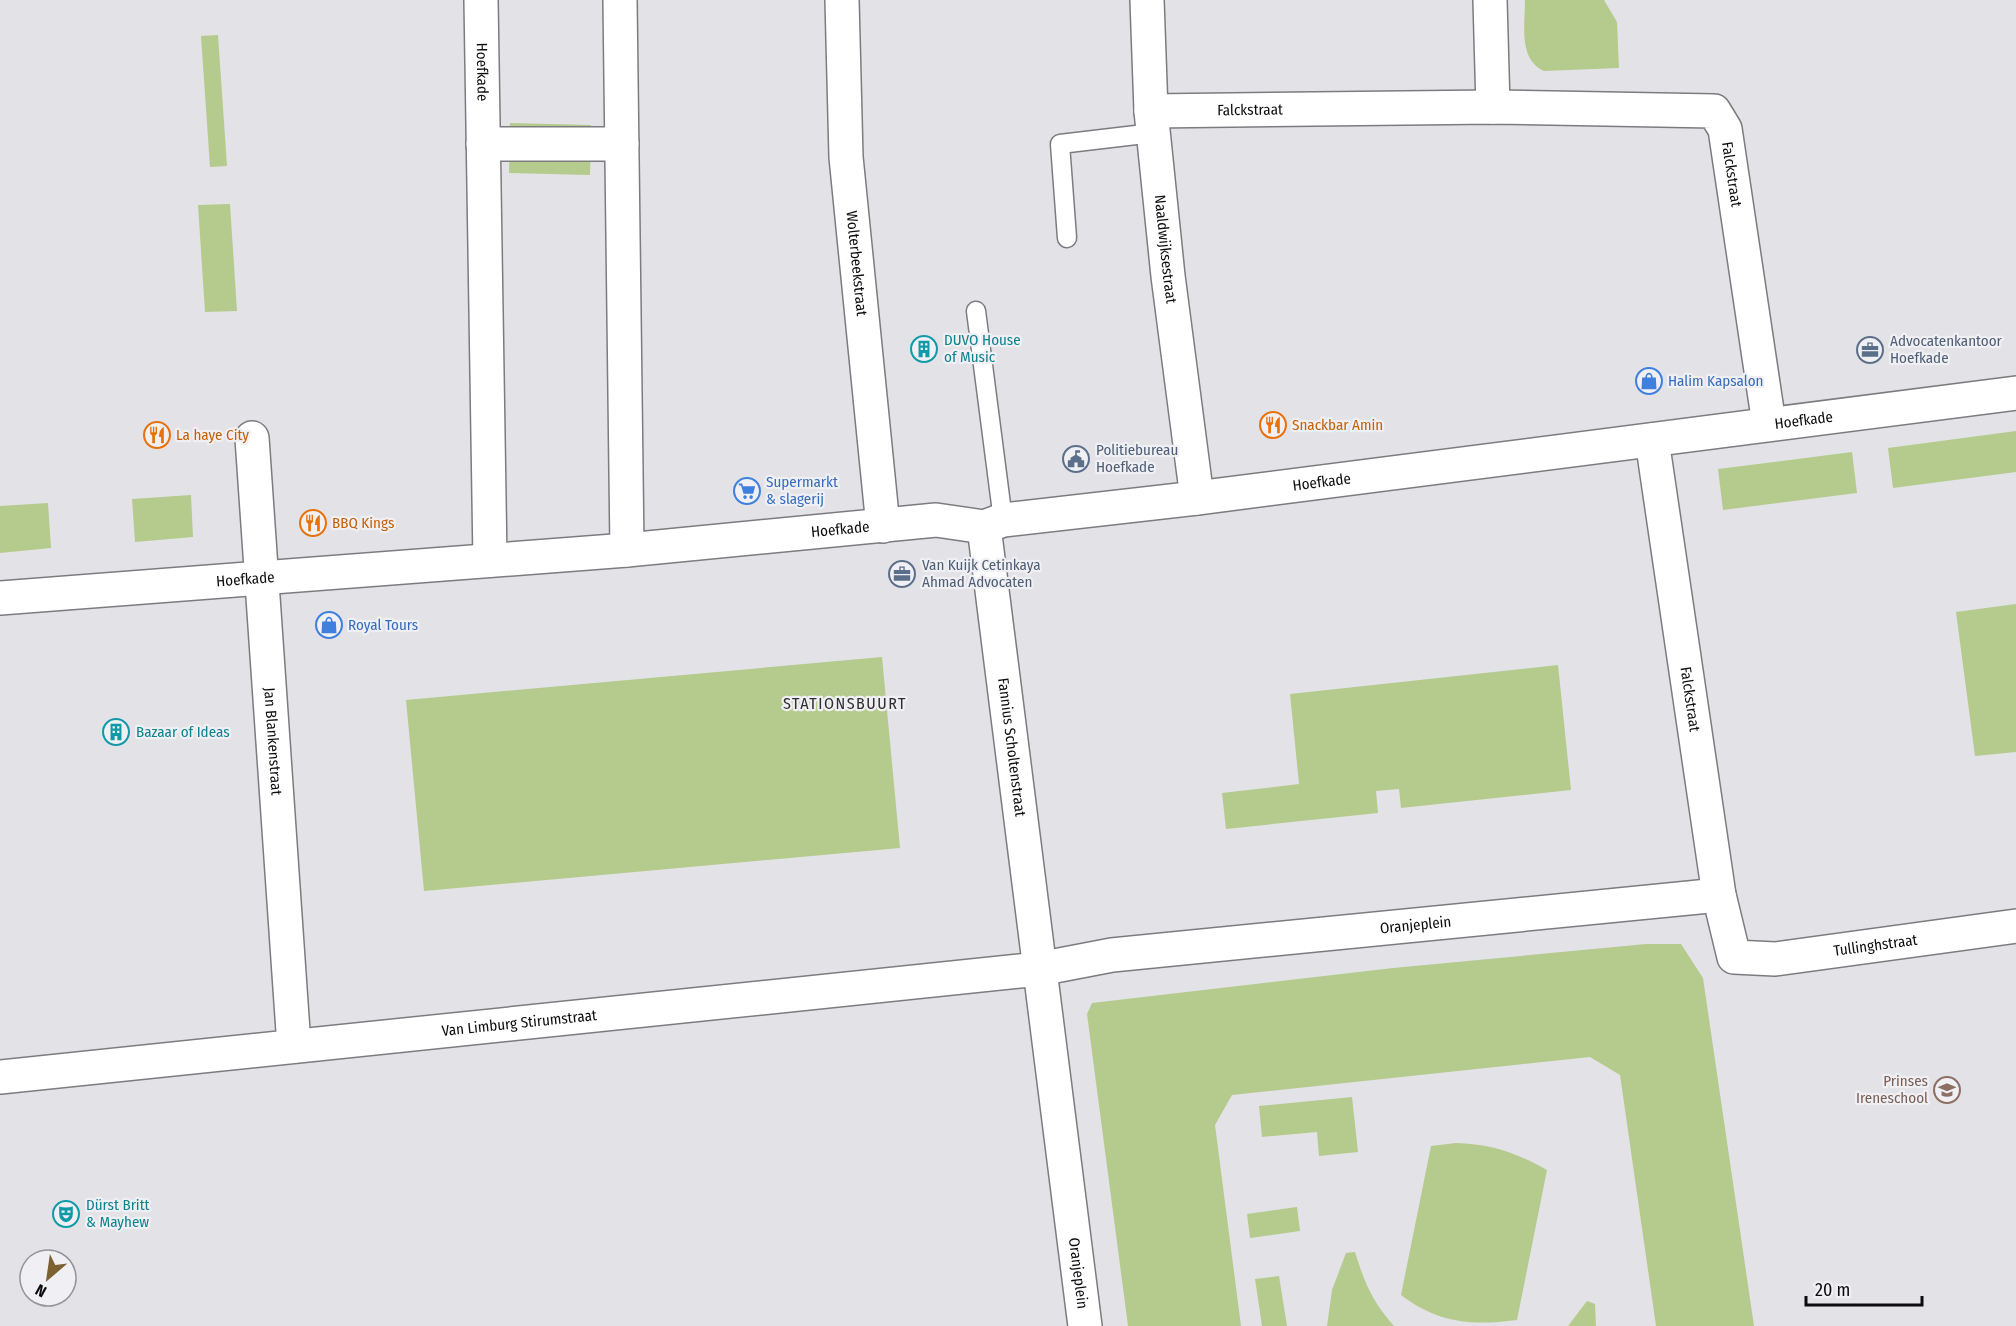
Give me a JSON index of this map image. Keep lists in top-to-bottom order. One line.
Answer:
{"streets":{"street":["Hoefkade","Falckstraat","Naaldwijksestraat","Wolterbeekstraat","Jan Blankenstraat","Fannius Scholtenstraat","Oranjeplein","Tullinghstraat","Van Limburg Stirumstraat"]},"crossings":[["Hoefkade","Falckstraat"],["Hoefkade","Naaldwijksestraat"],["Hoefkade","Wolterbeekstraat"],["Hoefkade","Jan Blankenstraat"],["Hoefkade","Fannius Scholtenstraat"],["Falckstraat","Naaldwijksestraat"],["Falckstraat","Oranjeplein"],["Falckstraat","Tullinghstraat"],["Jan Blankenstraat","Van Limburg Stirumstraat"],["Fannius Scholtenstraat","Oranjeplein"],["Fannius Scholtenstraat","Van Limburg Stirumstraat"],["Oranjeplein","Van Limburg Stirumstraat"]],"districts":["STATIONSBUURT"],"places":{"building":["DUVO House of Music","Bazaar of Ideas"],"office":["Advocatenkantoor Hoefkade","Van Kuijk Cetinkaya Ahmad Advocaten"],"shop":["Halim Kapsalon","Royal Tours"],"restaurant":["Snackbar Amin","La haye City","BBQ Kings"],"public building":["Politiebureau Hoefkade"],"supermarket":["Supermarkt & slagerij"],"school or university":["Prinses Ireneschool"],"theatre":["Dürst Britt & Mayhew"]},"scale_bar":"20 m","north":"bottom left"}
